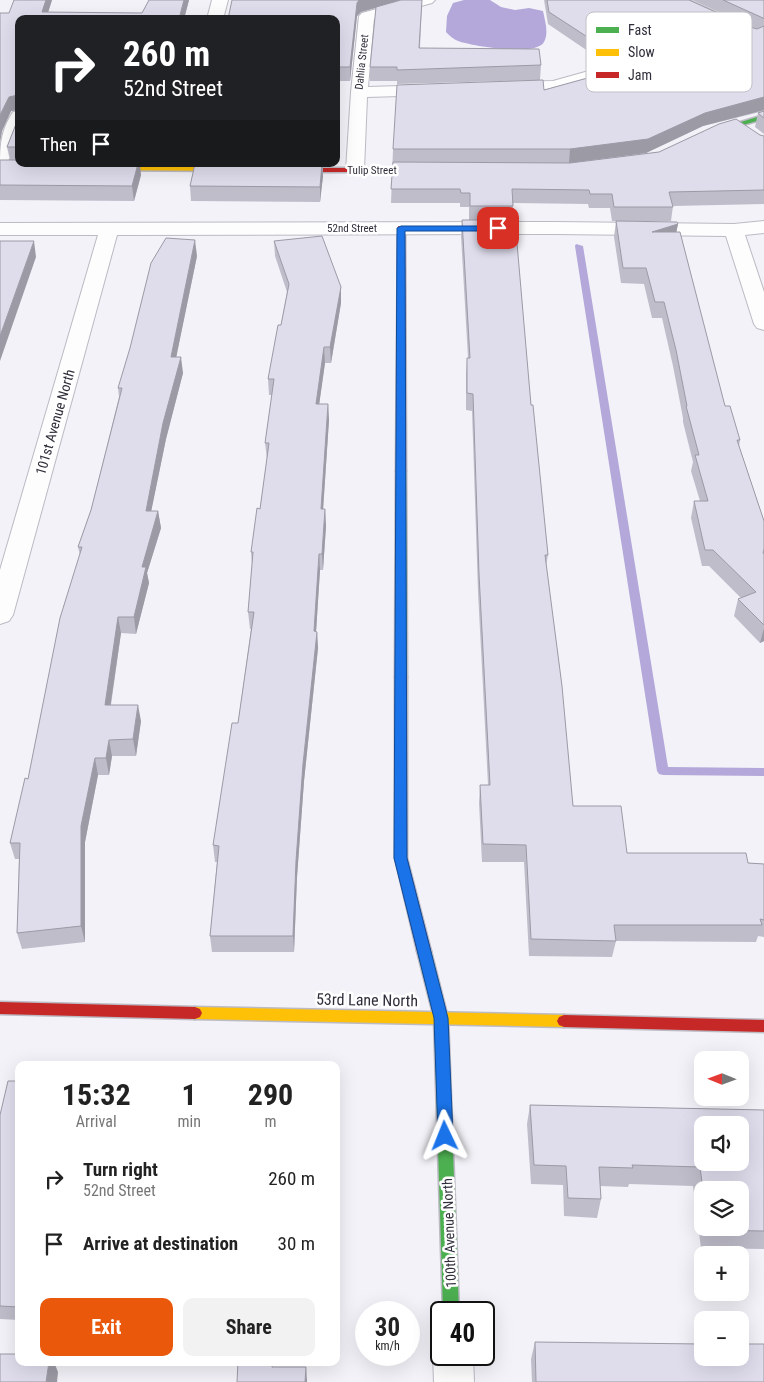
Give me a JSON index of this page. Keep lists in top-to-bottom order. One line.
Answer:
{"streets":{"street":["Dahlia Street","Tulip Street","52nd Street","101st Avenue North","53rd Lane North","100th Avenue North"]},"crossings":[["Dahlia Street","Tulip Street"],["52nd Street","101st Avenue North"],["52nd Street","100th Avenue North"],["53rd Lane North","100th Avenue North"]],"legend":["Fast","Slow","Jam"],"north":"left","page":{"turn":["260 m","52nd Street"],"then":"Then","map_buttons":["+","−"],"eta":["15:32","Arrival","1","min","290","m"],"list":[{"name":"Turn right","note":"52nd Street","value":"260 m"},{"name":"Arrive at destination","value":"30 m"}],"buttons":["Exit","Share"],"speed":"30 km/h","limit":"40"}}
